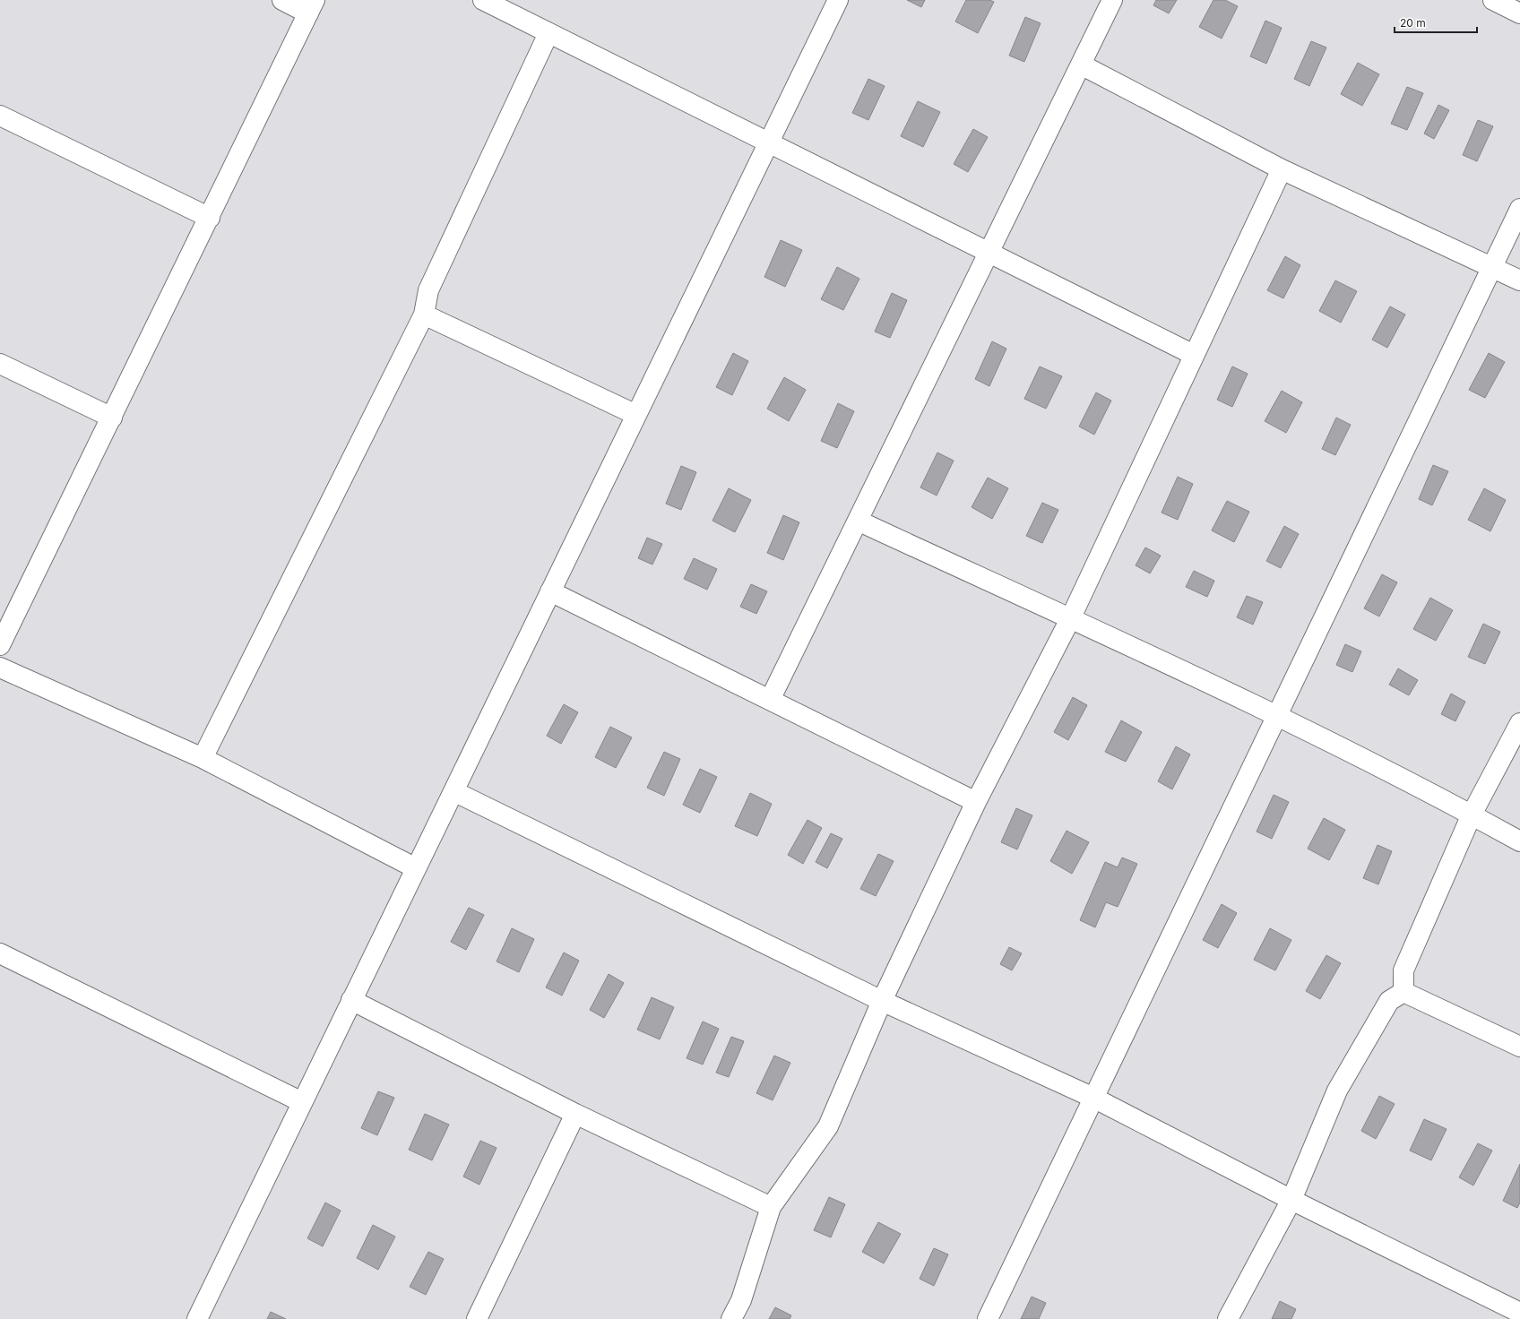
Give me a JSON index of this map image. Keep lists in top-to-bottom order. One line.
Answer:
{"scale_bar":"20 m"}
